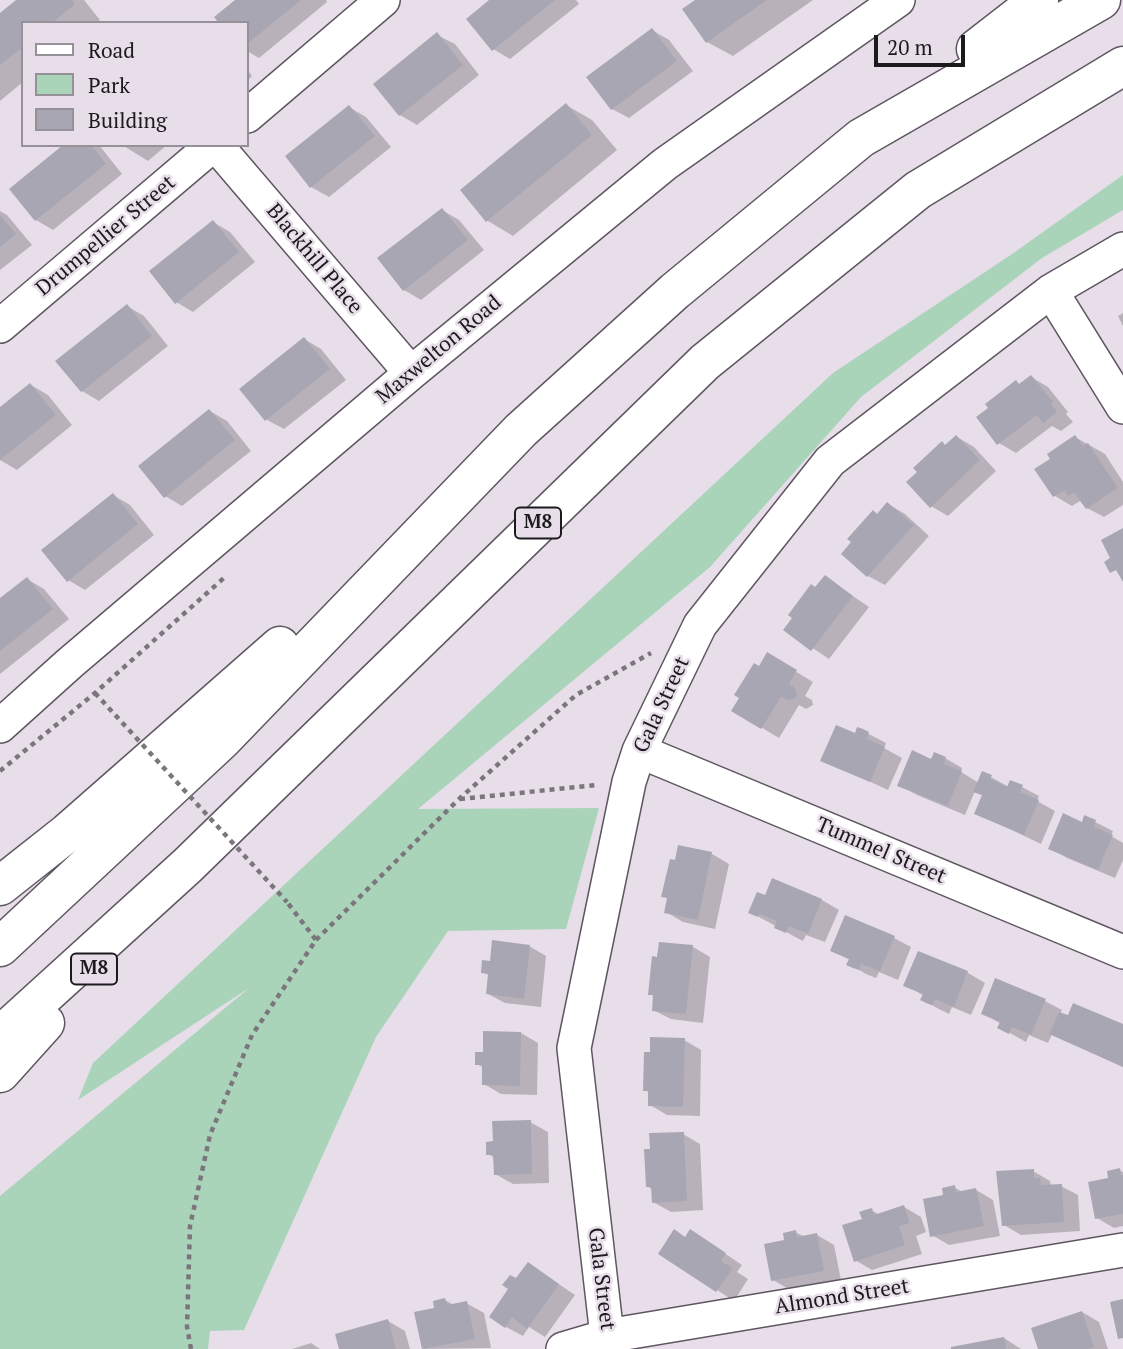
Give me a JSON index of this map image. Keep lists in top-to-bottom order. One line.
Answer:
{"streets":{"highway":["M8"],"street":["Drumpellier Street","Blackhill Place","Maxwelton Road","Gala Street","Tummel Street","Almond Street"]},"crossings":[["Blackhill Place","Maxwelton Road"],["Gala Street","Tummel Street"],["Gala Street","Almond Street"]],"legend":["Road","Park","Building"],"scale_bar":"20 m"}
